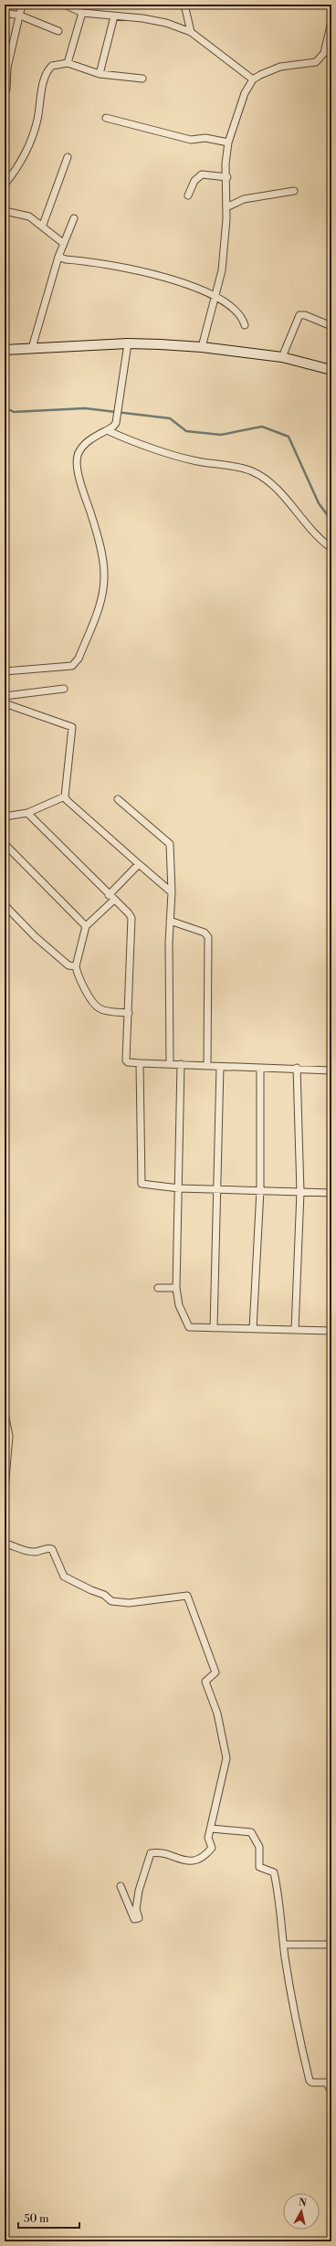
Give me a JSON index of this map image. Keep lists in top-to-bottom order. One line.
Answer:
{"scale_bar":"50 m","north":"top"}
